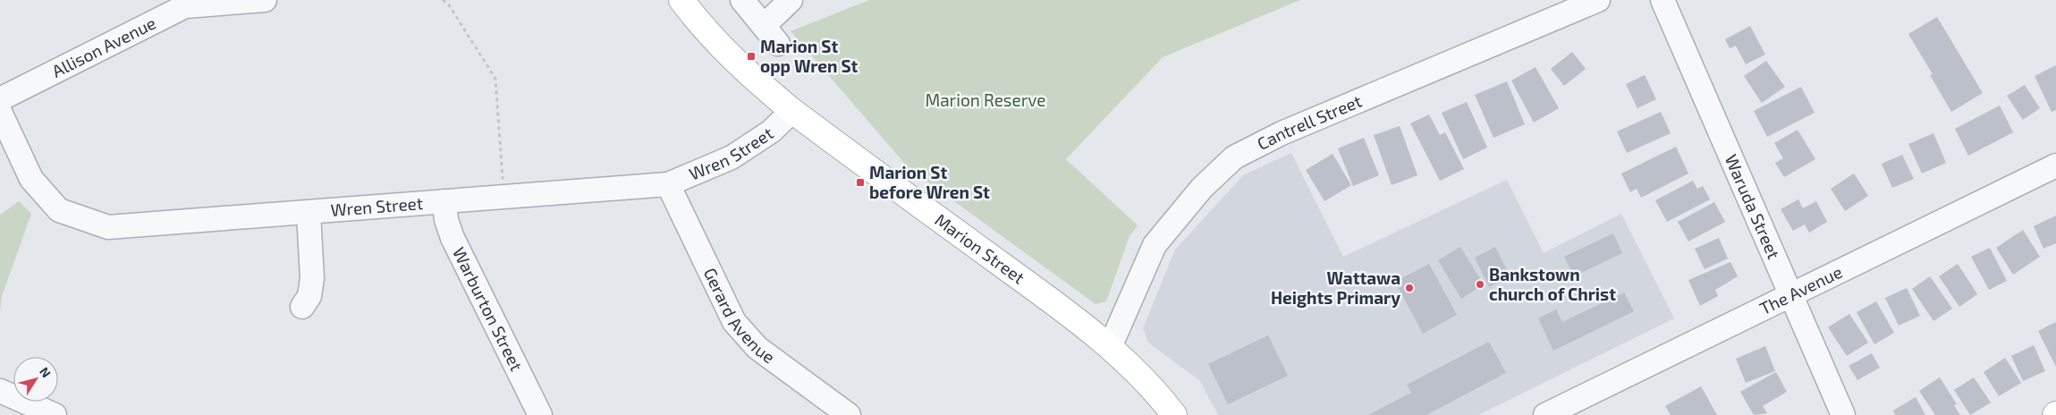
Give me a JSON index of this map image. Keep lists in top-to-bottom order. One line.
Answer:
{"streets":{"main road":["Marion Street"],"street":["Allison Avenue","Cantrell Street","Wren Street","Waruda Street","The Avenue","Warburton Street","Gerard Avenue"]},"crossings":[["Cantrell Street","Marion Street"],["Wren Street","Marion Street"],["Wren Street","Warburton Street"],["Wren Street","Gerard Avenue"],["Waruda Street","The Avenue"]],"parks":["Marion Reserve"],"places":{"transit":["Marion St opp Wren St","Marion St before Wren St"],"other":["Bankstown church of Christ","Wattawa Heights Primary"]},"north":"top right"}
